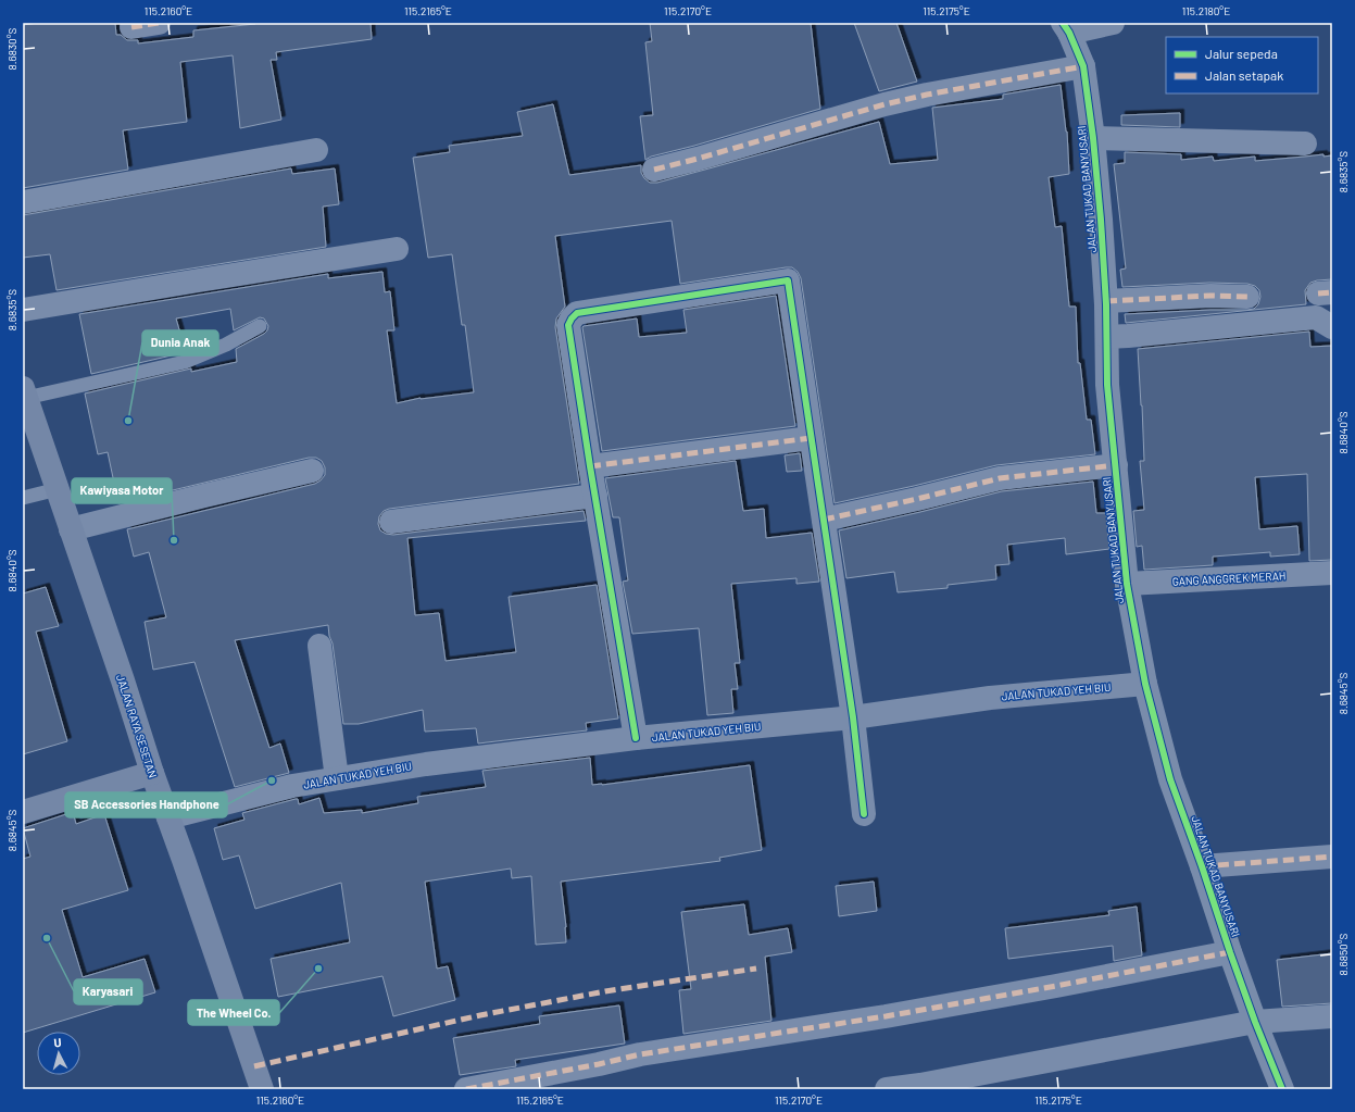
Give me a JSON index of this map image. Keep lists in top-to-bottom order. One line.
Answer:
{"streets":{"main road":["JALAN RAYA SESETAN"],"street":["JALAN TUKAD BANYUSARI","GANG ANGGREK MERAH","JALAN TUKAD YEH BIU"]},"crossings":[["JALAN TUKAD BANYUSARI","GANG ANGGREK MERAH"],["JALAN TUKAD BANYUSARI","JALAN TUKAD YEH BIU"],["JALAN TUKAD YEH BIU","JALAN RAYA SESETAN"]],"places":["Dunia Anak","Kawiyasa Motor","SB Accessories Handphone","Karyasari","The Wheel Co."],"legend":["Jalur sepeda","Jalan setapak"],"north":"top","coordinates":["115.2160°E","115.2165°E","115.2170°E","115.2175°E","115.2180°E","8.6830°S","8.6835°S","8.6840°S","8.6845°S","8.6850°S"]}
